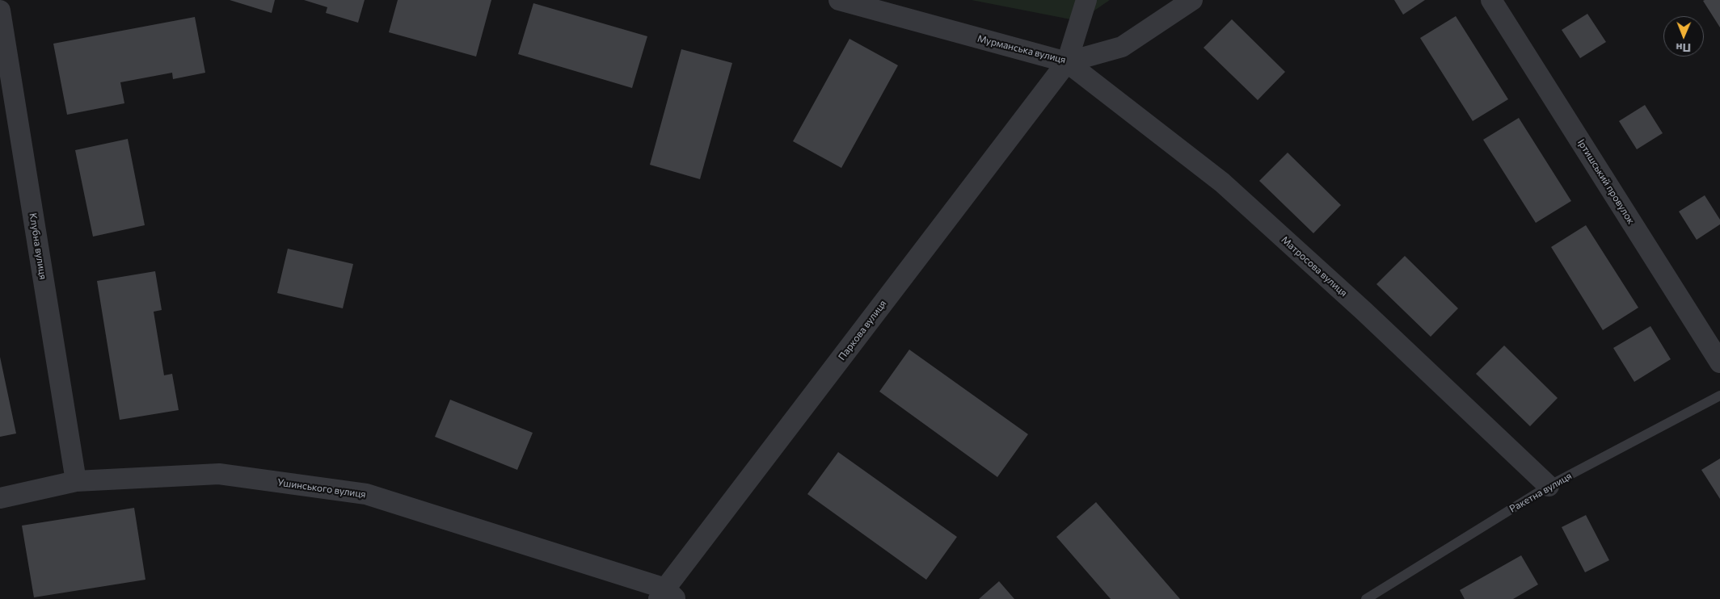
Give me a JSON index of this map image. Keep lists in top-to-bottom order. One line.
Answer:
{"streets":{"street":["Мурманська вулиця","Іртишський провулок","Клубна вулиця","Матросова вулиця","Паркова вулиця","Ушинського вулиця"],"lane":["Ракетна вулиця"]},"crossings":[["Мурманська вулиця","Матросова вулиця"],["Мурманська вулиця","Паркова вулиця"],["Клубна вулиця","Ушинського вулиця"],["Матросова вулиця","Паркова вулиця"],["Матросова вулиця","Ракетна вулиця"],["Паркова вулиця","Ушинського вулиця"]],"north":"bottom"}
